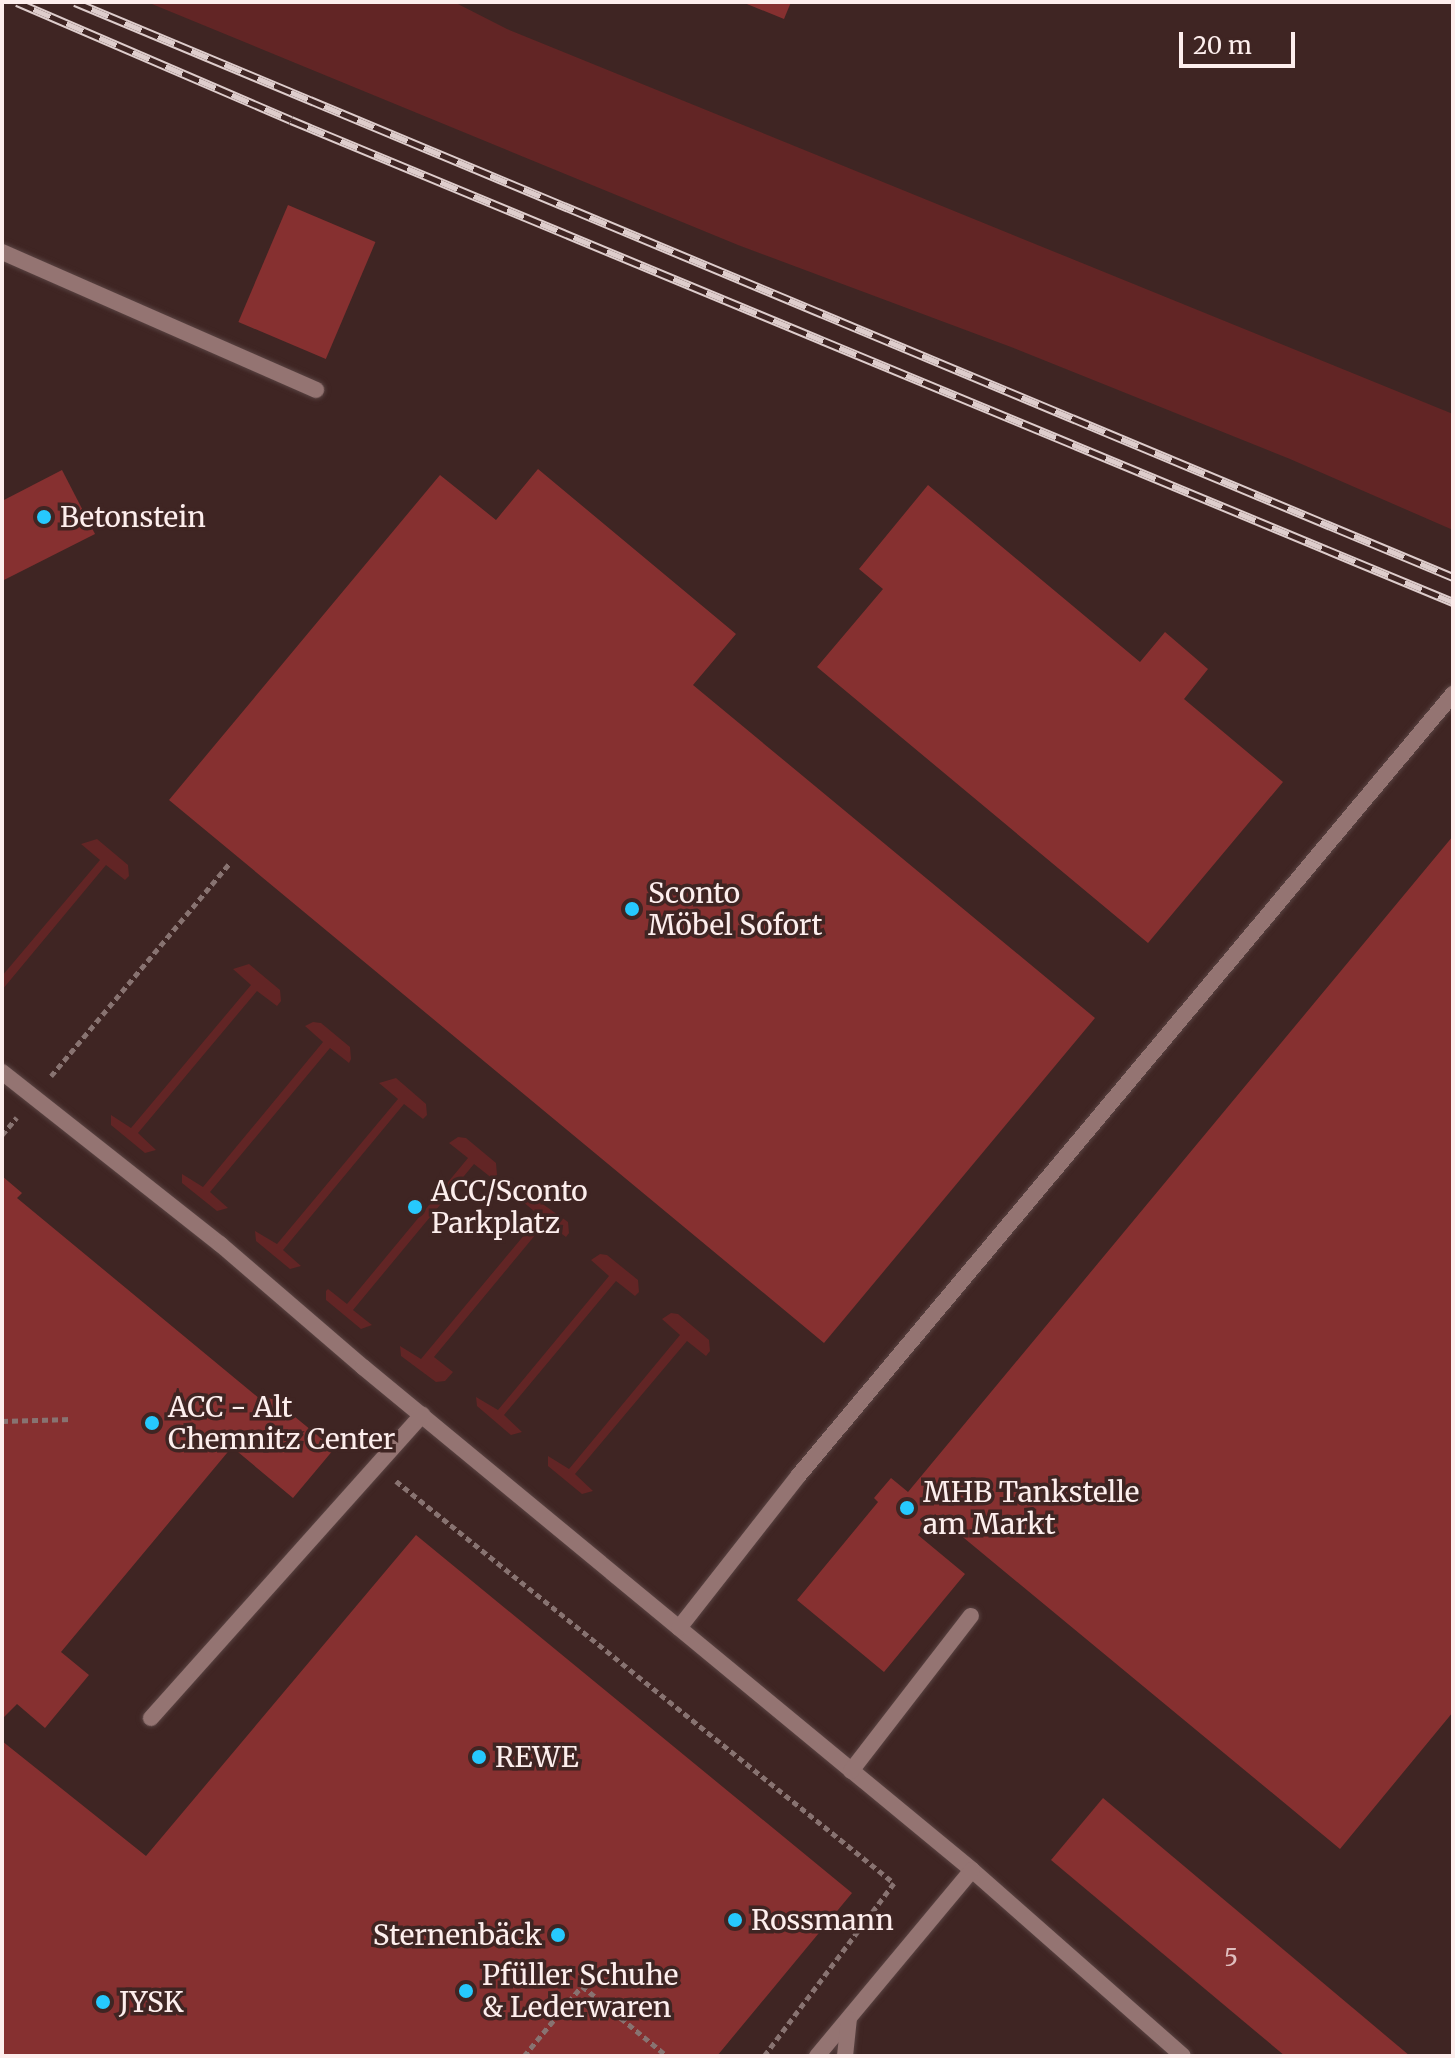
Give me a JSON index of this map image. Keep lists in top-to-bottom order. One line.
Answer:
{"places":["Betonstein","Sconto Möbel Sofort","ACC/Sconto Parkplatz","ACC - Alt Chemnitz Center","MHB Tankstelle am Markt","REWE","Rossmann","Sternenbäck","Pfüller Schuhe & Lederwaren","JYSK"],"house_numbers":["5"],"scale_bar":"20 m"}
